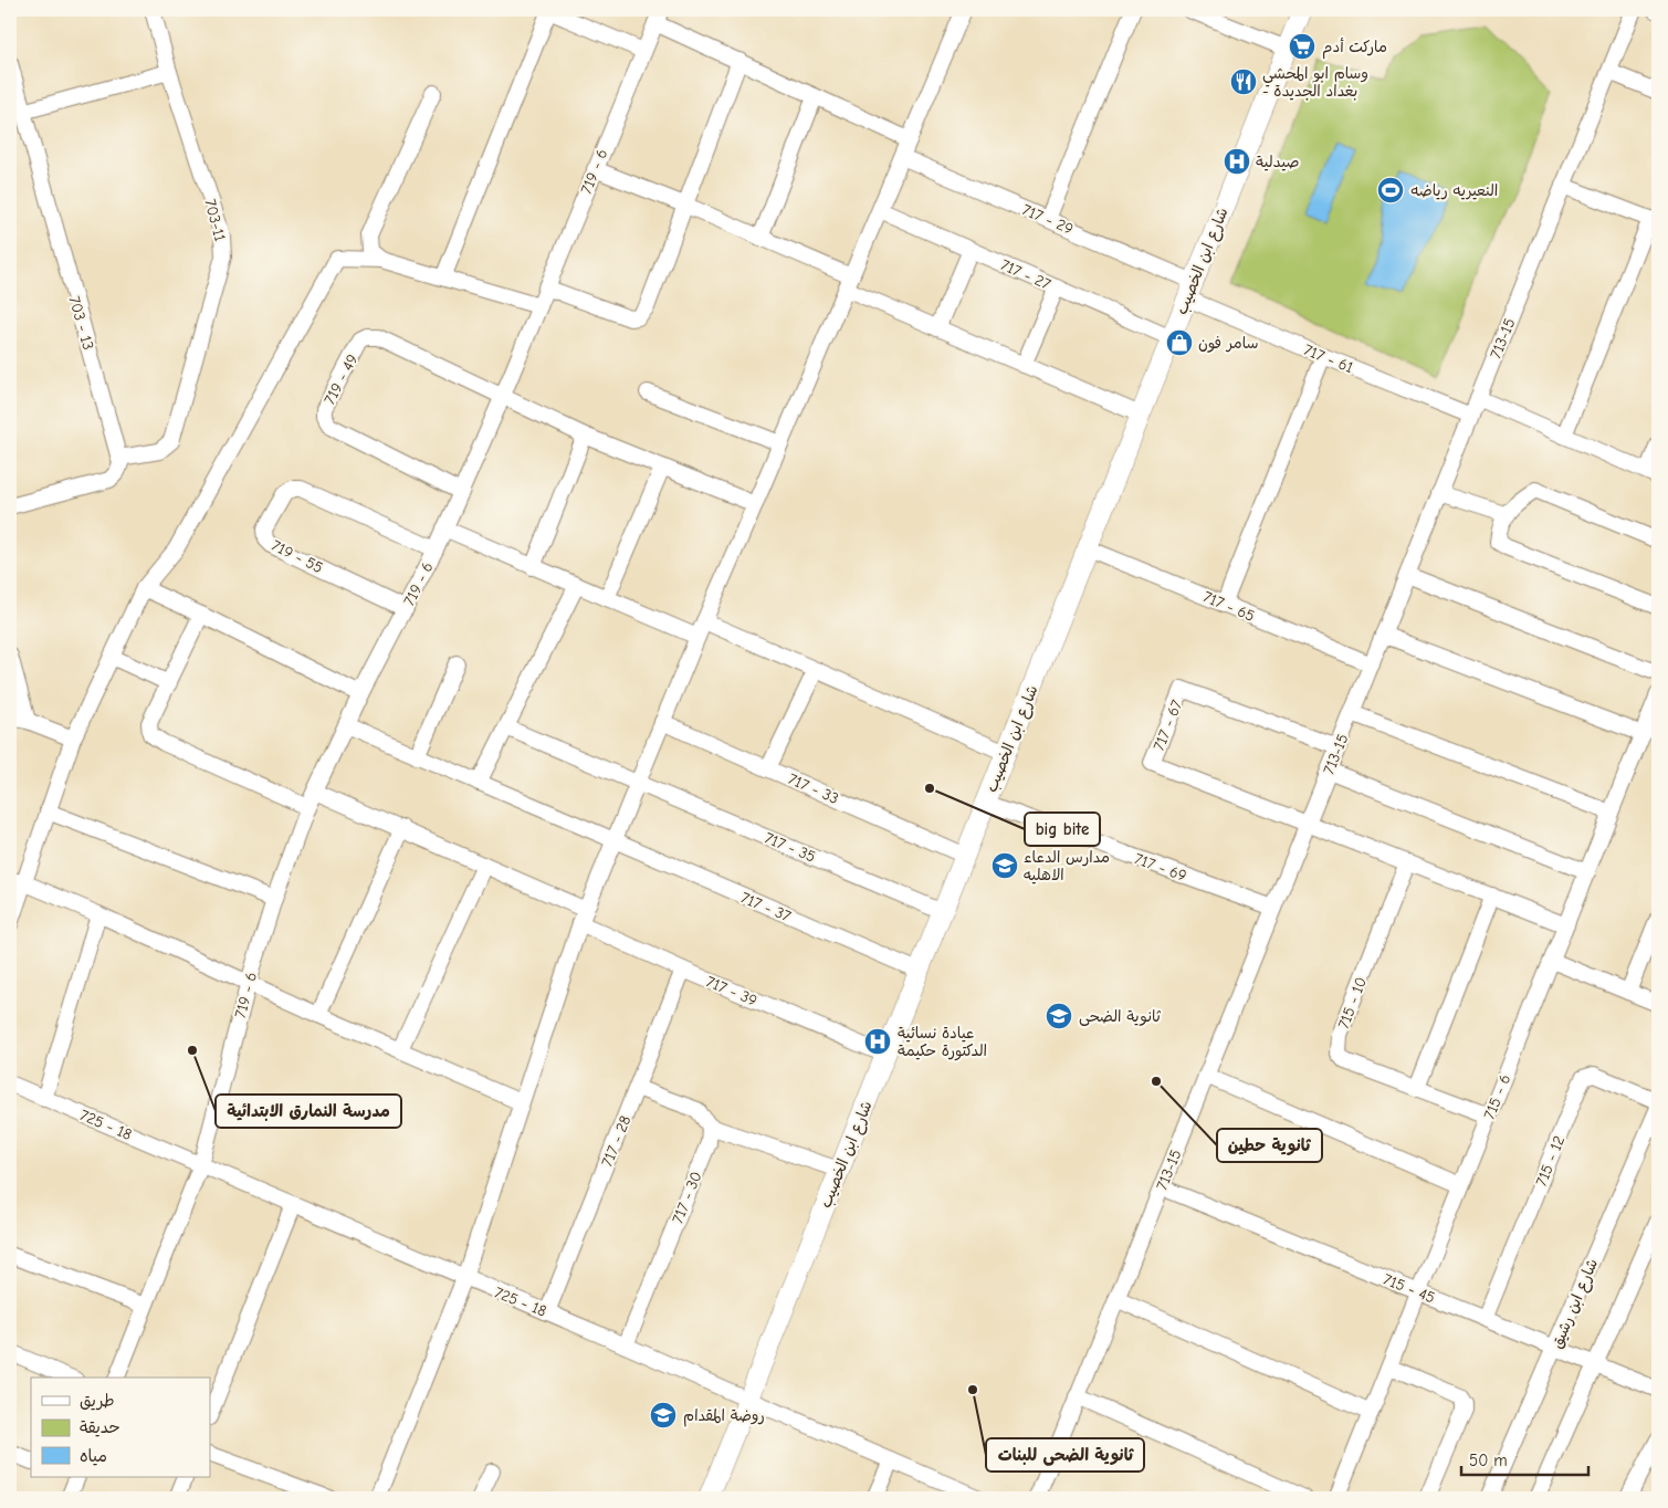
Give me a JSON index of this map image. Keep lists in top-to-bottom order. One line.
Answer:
{"streets":{"street":["719 - 6","717 - 29","703-11","شارع ابن الخصيب","717 - 27","703 - 13","713-15","717 - 61","719 - 49","719 - 55","717 - 65","717 - 67","717 - 33","717 - 35","717 - 69","717 - 37","717 - 39","715 - 10","715 - 6","725 - 18","717 - 28","715 - 12","717 - 30","715 - 45","شارع ابن رشيق"]},"crossings":[["719 - 6","719 - 49"],["719 - 6","719 - 55"],["719 - 6","717 - 37"],["719 - 6","717 - 39"],["719 - 6","725 - 18"],["717 - 29","شارع ابن الخصيب"],["717 - 29","717 - 61"],["703-11","703 - 13"],["شارع ابن الخصيب","717 - 27"],["شارع ابن الخصيب","717 - 61"],["شارع ابن الخصيب","717 - 65"],["شارع ابن الخصيب","717 - 33"],["شارع ابن الخصيب","717 - 35"],["شارع ابن الخصيب","717 - 69"],["شارع ابن الخصيب","717 - 37"],["شارع ابن الخصيب","717 - 39"],["شارع ابن الخصيب","725 - 18"],["713-15","717 - 61"],["713-15","717 - 65"],["713-15","717 - 67"],["713-15","717 - 69"],["713-15","715 - 45"],["717 - 39","717 - 28"],["715 - 10","715 - 6"],["715 - 6","715 - 45"],["725 - 18","717 - 28"],["725 - 18","717 - 30"],["715 - 12","715 - 45"],["715 - 45","شارع ابن رشيق"]],"places":{"supermarket":["ماركت أدم"],"restaurant":["وسام ابو المحشي - بغداد الجديدة"],"hospital":["صيدلية","عيادة نسائية الدكتورة حكيمة"],"sports":["النعيريه رياضه"],"shop":["سامر فون"],"other":["big bite","مدرسة النمارق الابتدائية","ثانوية حطين","ثانوية الضحى للبنات"],"school or university":["مدارس الدعاء الاهليه","ثانوية الضحى","روضة المقدام"]},"legend":["طريق","حديقة","مياه"],"scale_bar":"50 m"}
